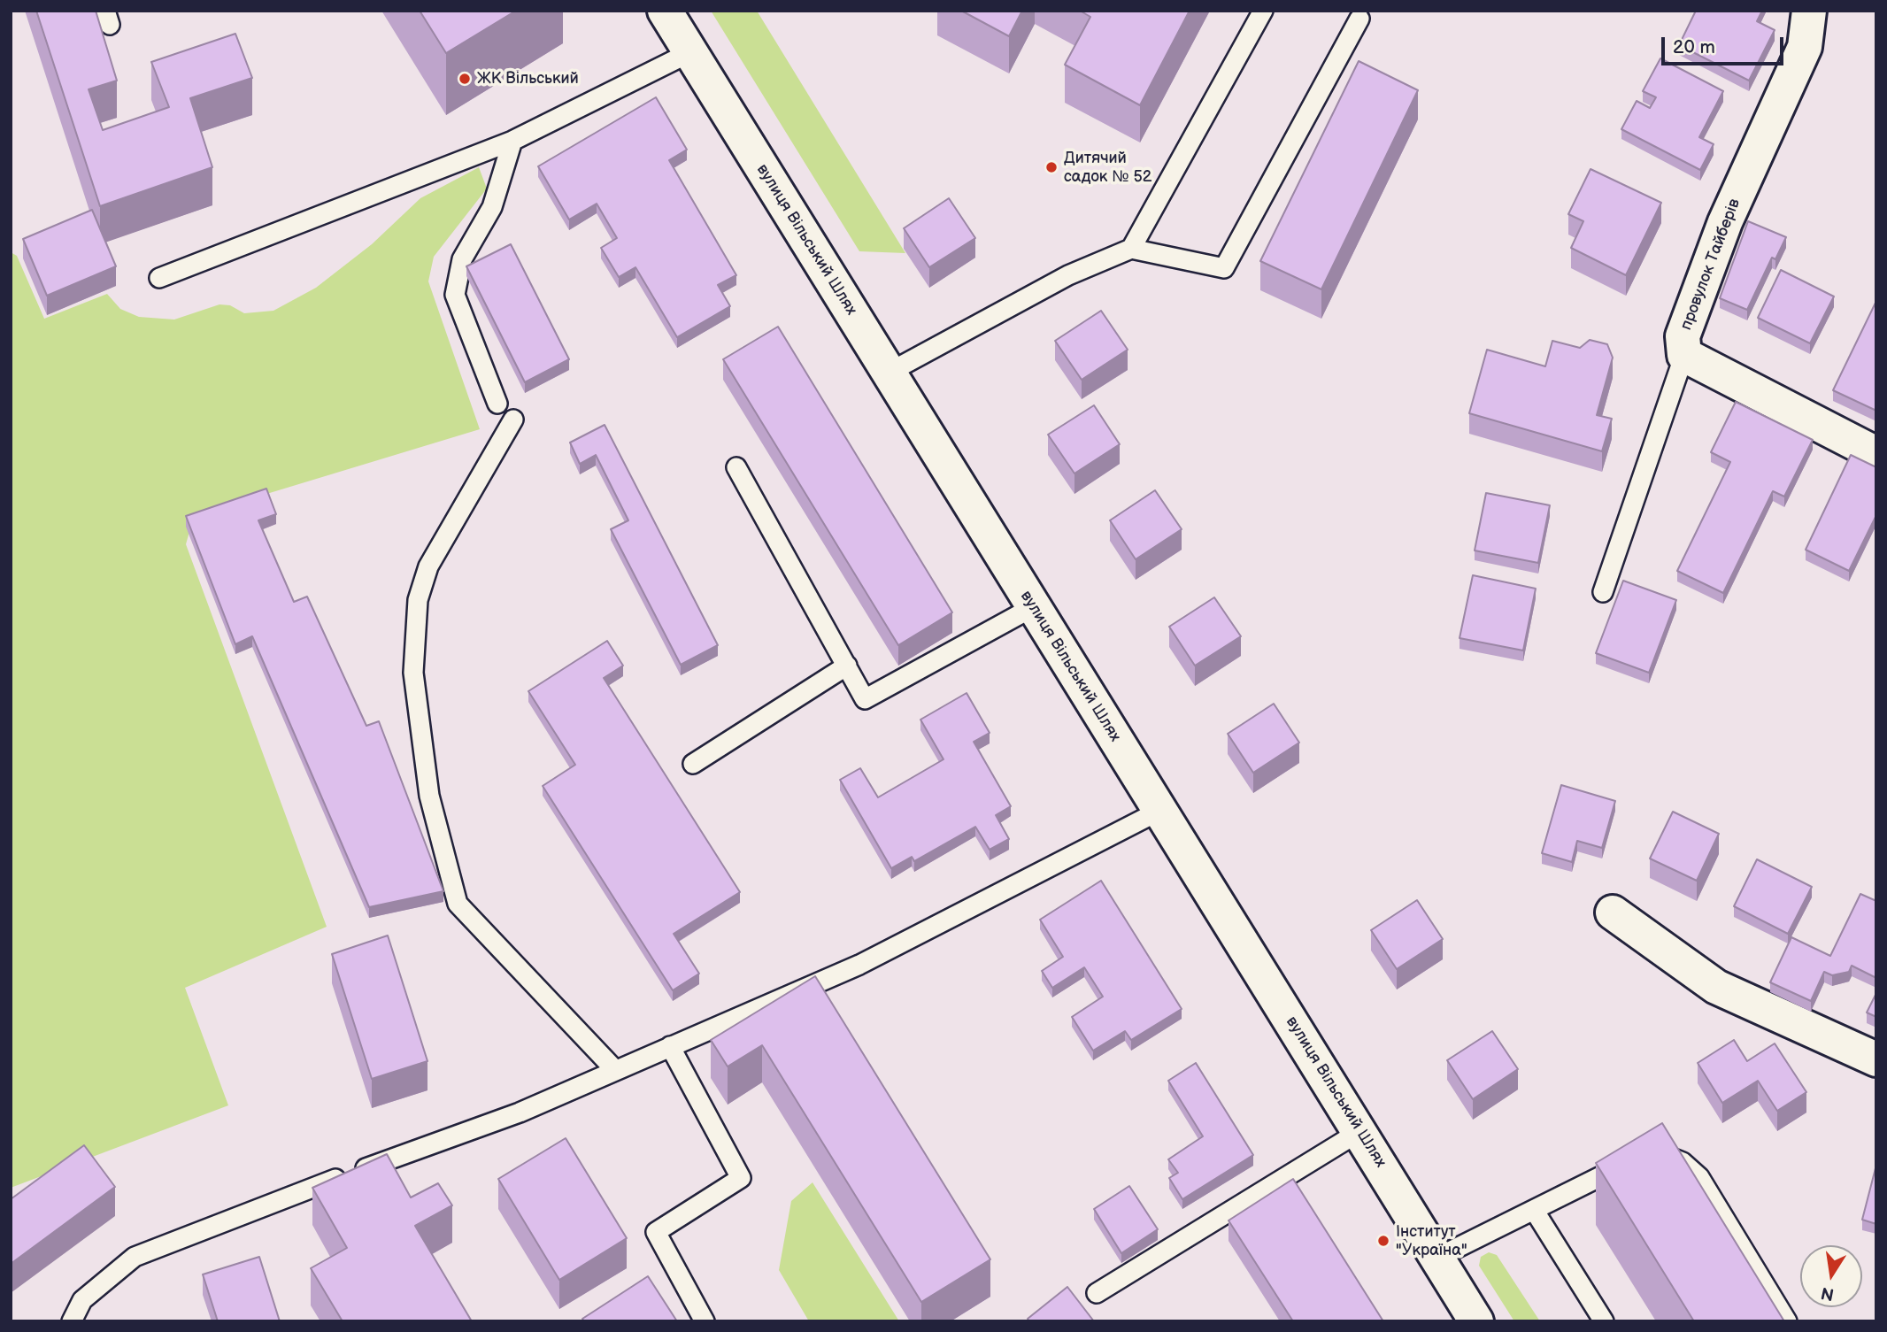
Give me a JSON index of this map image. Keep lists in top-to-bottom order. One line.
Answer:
{"streets":{"street":["вулиця Вільський Шлях","провулок Тайберів"]},"places":["ЖК Вільський","Дитячий садок № 52","Інститут \"Україна\""],"scale_bar":"20 m","north":"bottom"}
